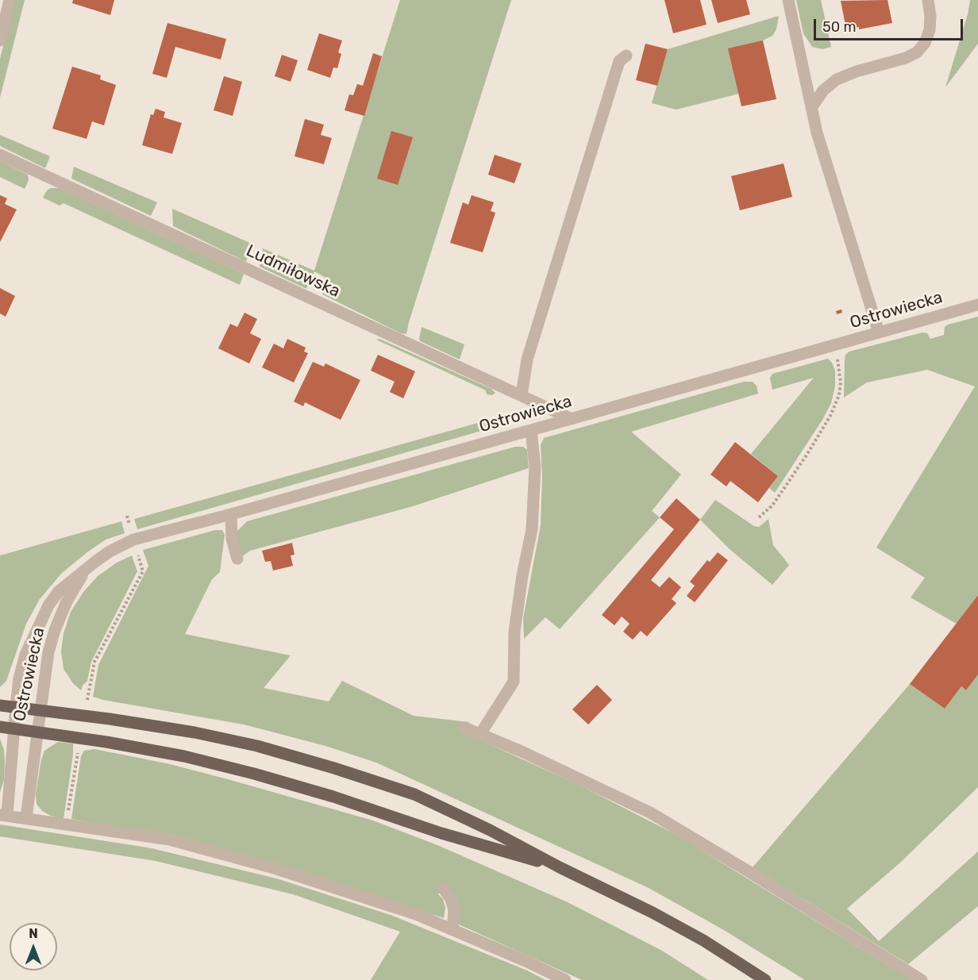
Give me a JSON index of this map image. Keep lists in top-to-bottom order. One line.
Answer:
{"streets":{"main road":["Ostrowiecka"],"street":["Ludmiłowska"]},"crossings":[["Ludmiłowska","Ostrowiecka"]],"scale_bar":"50 m","north":"top"}
